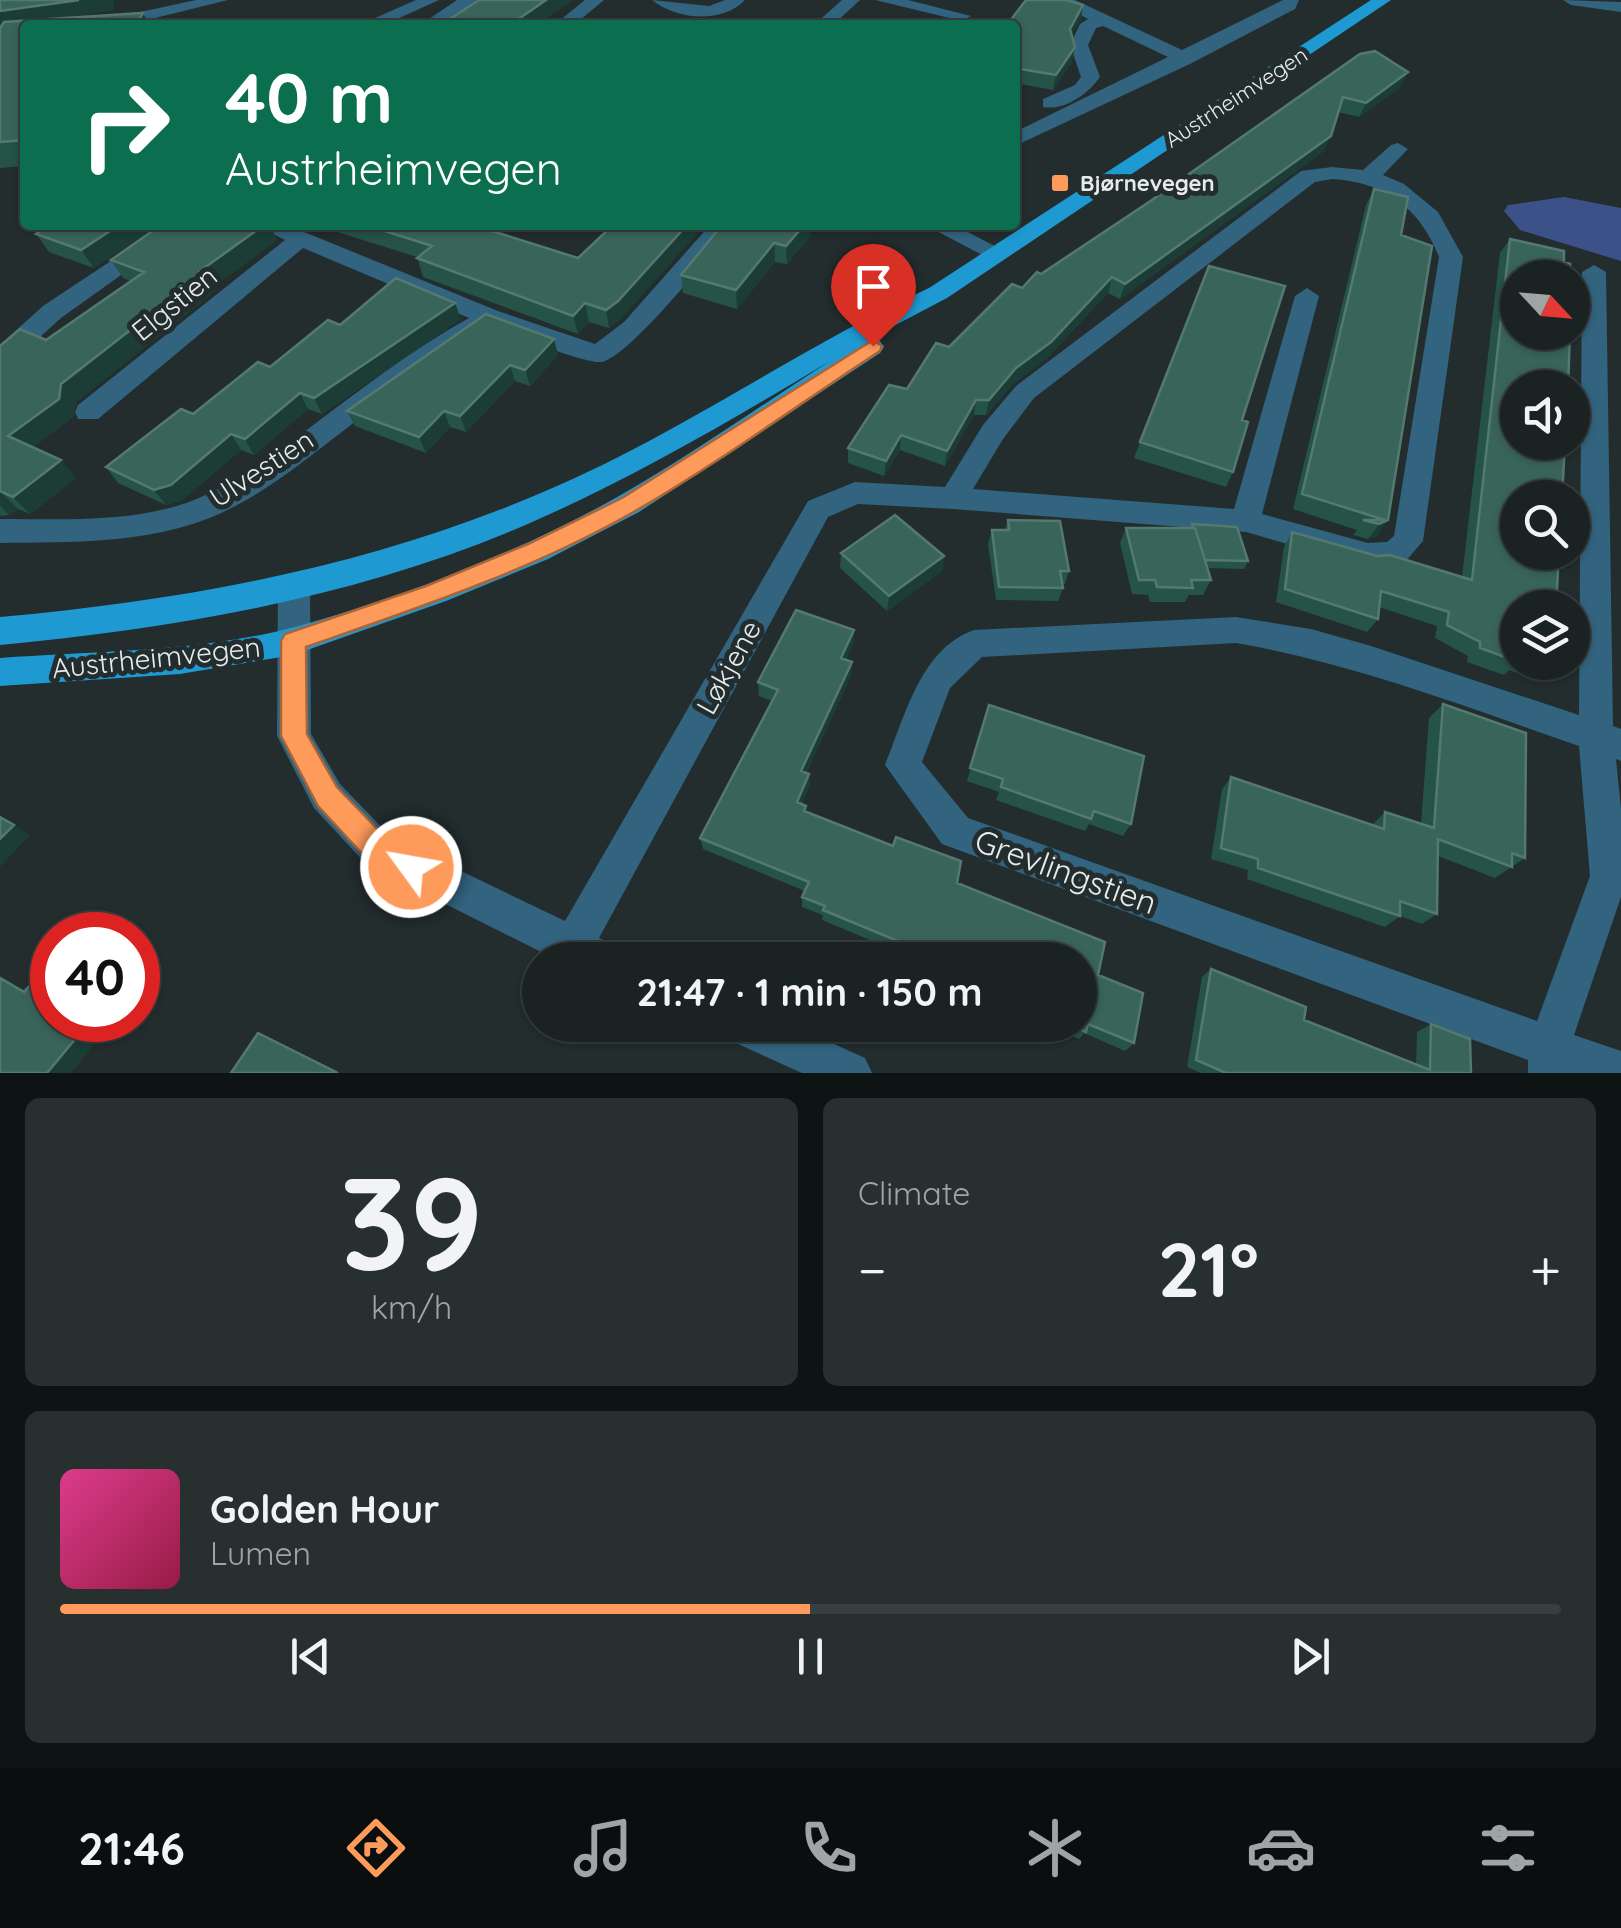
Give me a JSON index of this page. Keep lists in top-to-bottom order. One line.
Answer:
{"streets":{"main road":["Austrheimvegen"],"street":["Elgstien","Ulvestien","Løkjene","Grevlingstien"]},"places":{"transit":["Bjørnevegen"]},"north":"bottom right","page":{"turn":["40 m","Austrheimvegen"],"limit":"40","trip":"21:47 · 1 min · 150 m","tile":[["39","km/h"],"Climate"],"heat":["−","21°","+"],"song":["Golden Hour","Lumen"],"tabs":"21:46"}}
